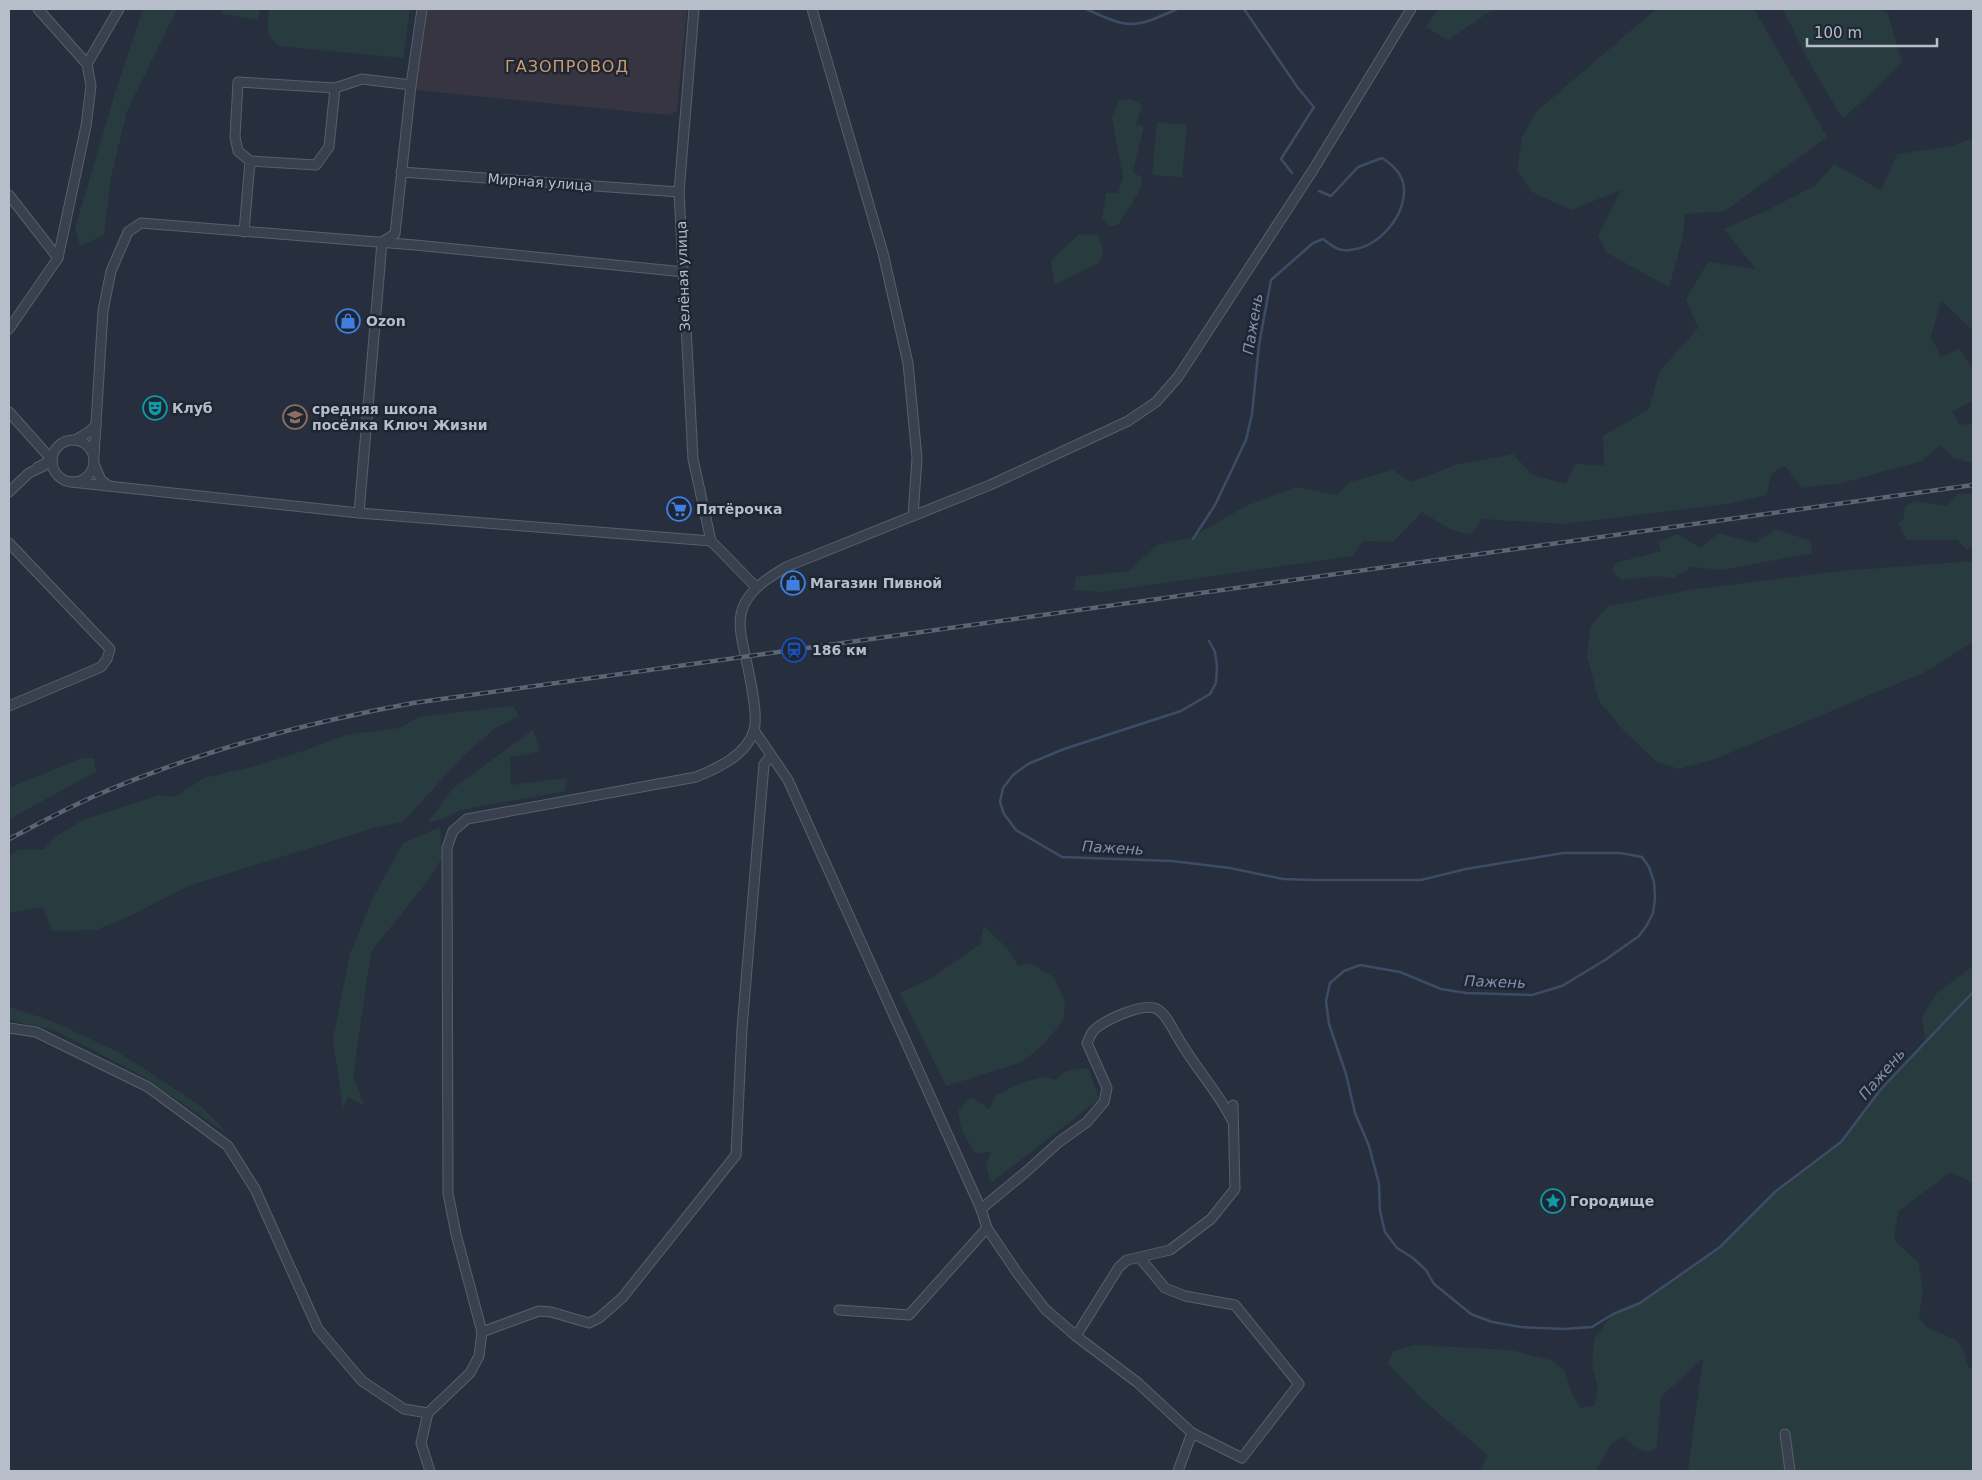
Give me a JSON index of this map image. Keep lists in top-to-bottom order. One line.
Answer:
{"streets":{"street":["Мирная улица","Зелёная улица"]},"crossings":[["Мирная улица","Зелёная улица"]],"districts":["ГАЗОПРОВОД"],"water":["Пажень"],"places":{"shop":["Ozon","Магазин Пивной"],"theatre":["Клуб"],"school or university":["средняя школа посёлка Ключ Жизни"],"supermarket":["Пятёрочка"],"station":["186 км"],"place":["Городище"]},"scale_bar":"100 m"}
